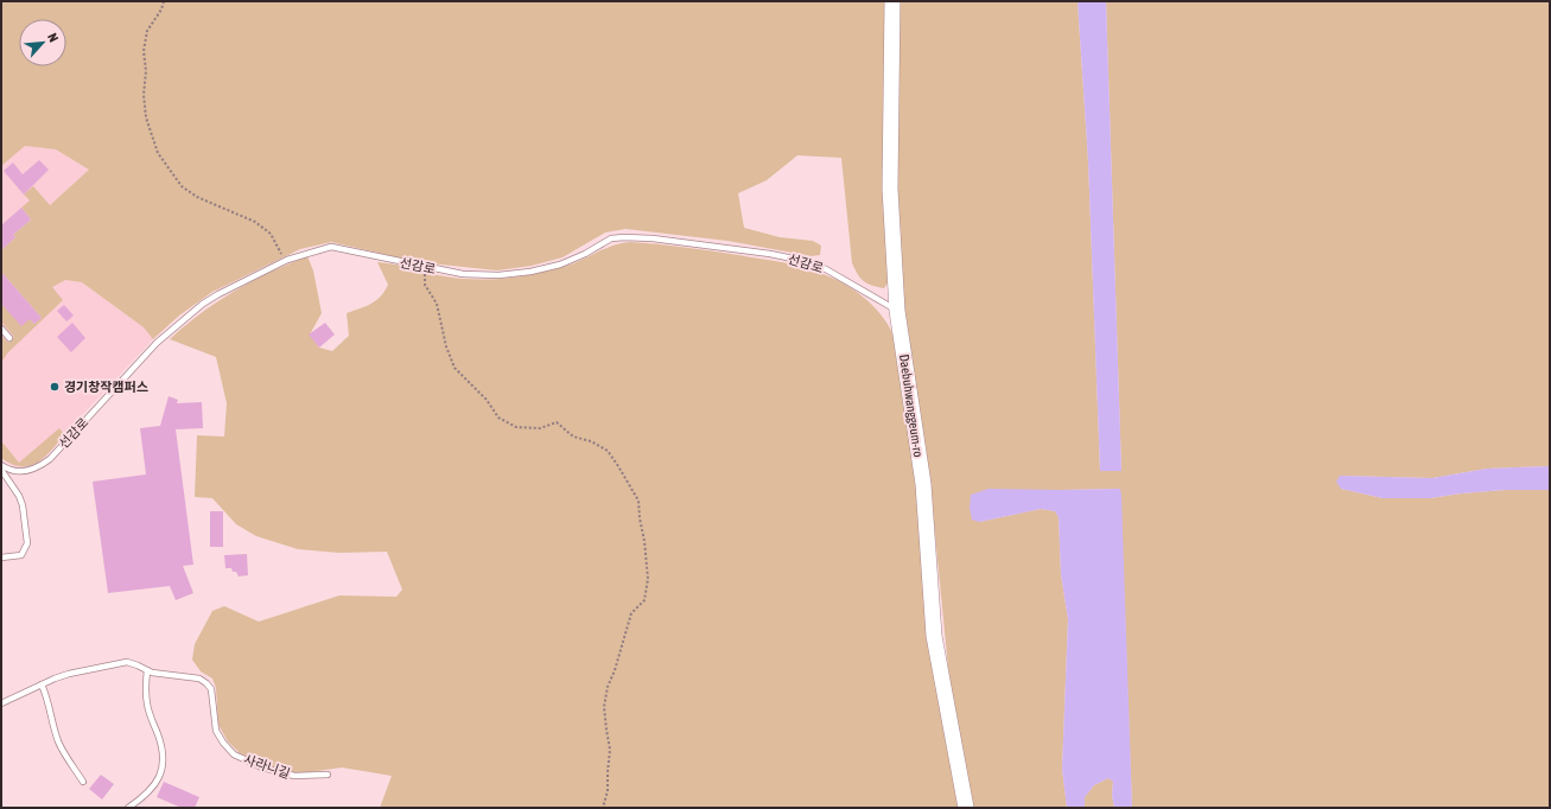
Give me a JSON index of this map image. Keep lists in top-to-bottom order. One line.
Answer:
{"streets":{"main road":["Daebuhwanggeum-ro"],"lane":["선감로","사라니길"]},"crossings":[["선감로","Daebuhwanggeum-ro"]],"places":["경기창작캠퍼스"],"north":"top right"}
